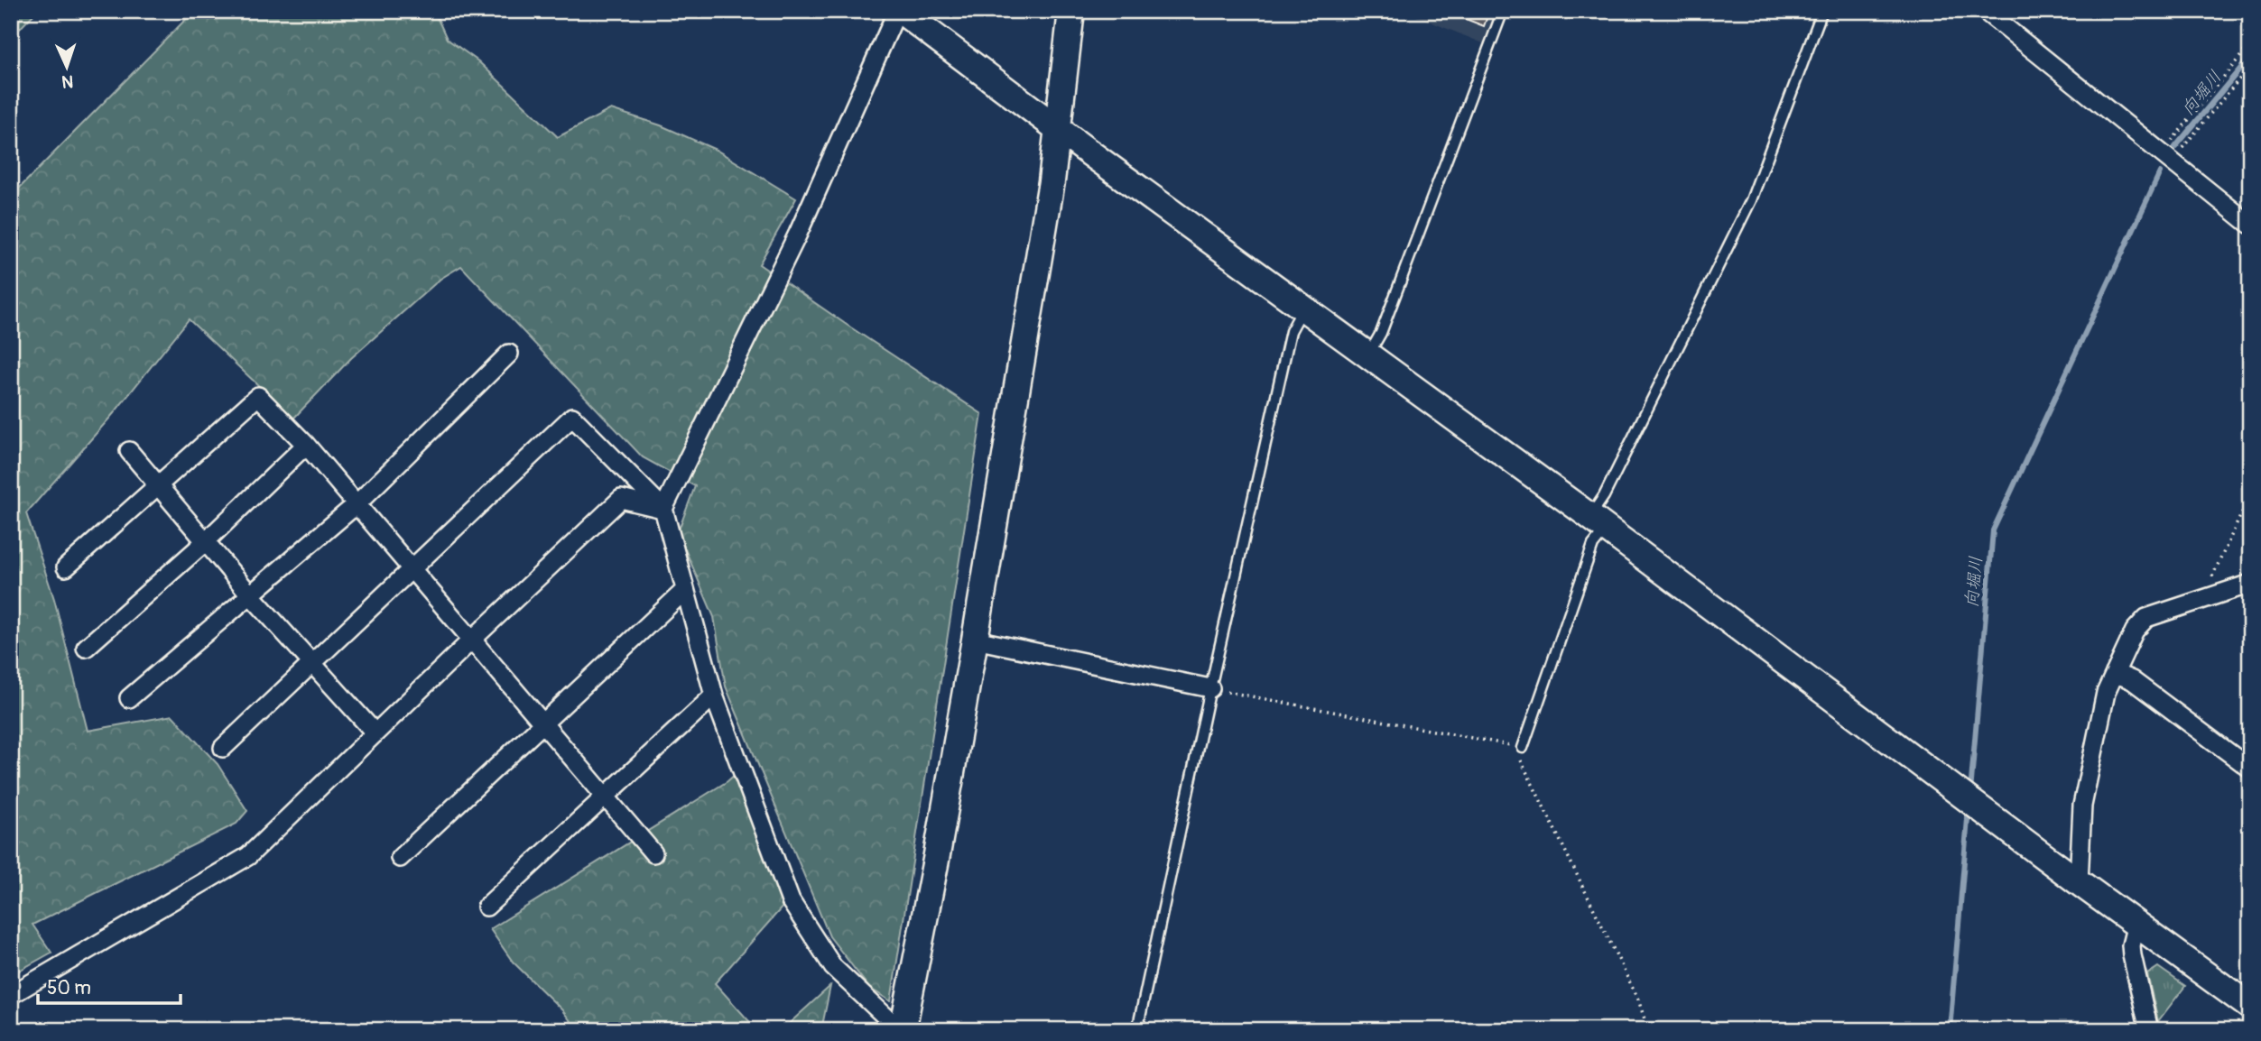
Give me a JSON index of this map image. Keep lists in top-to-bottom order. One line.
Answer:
{"water":["向堀川"],"scale_bar":"50 m","north":"bottom"}
